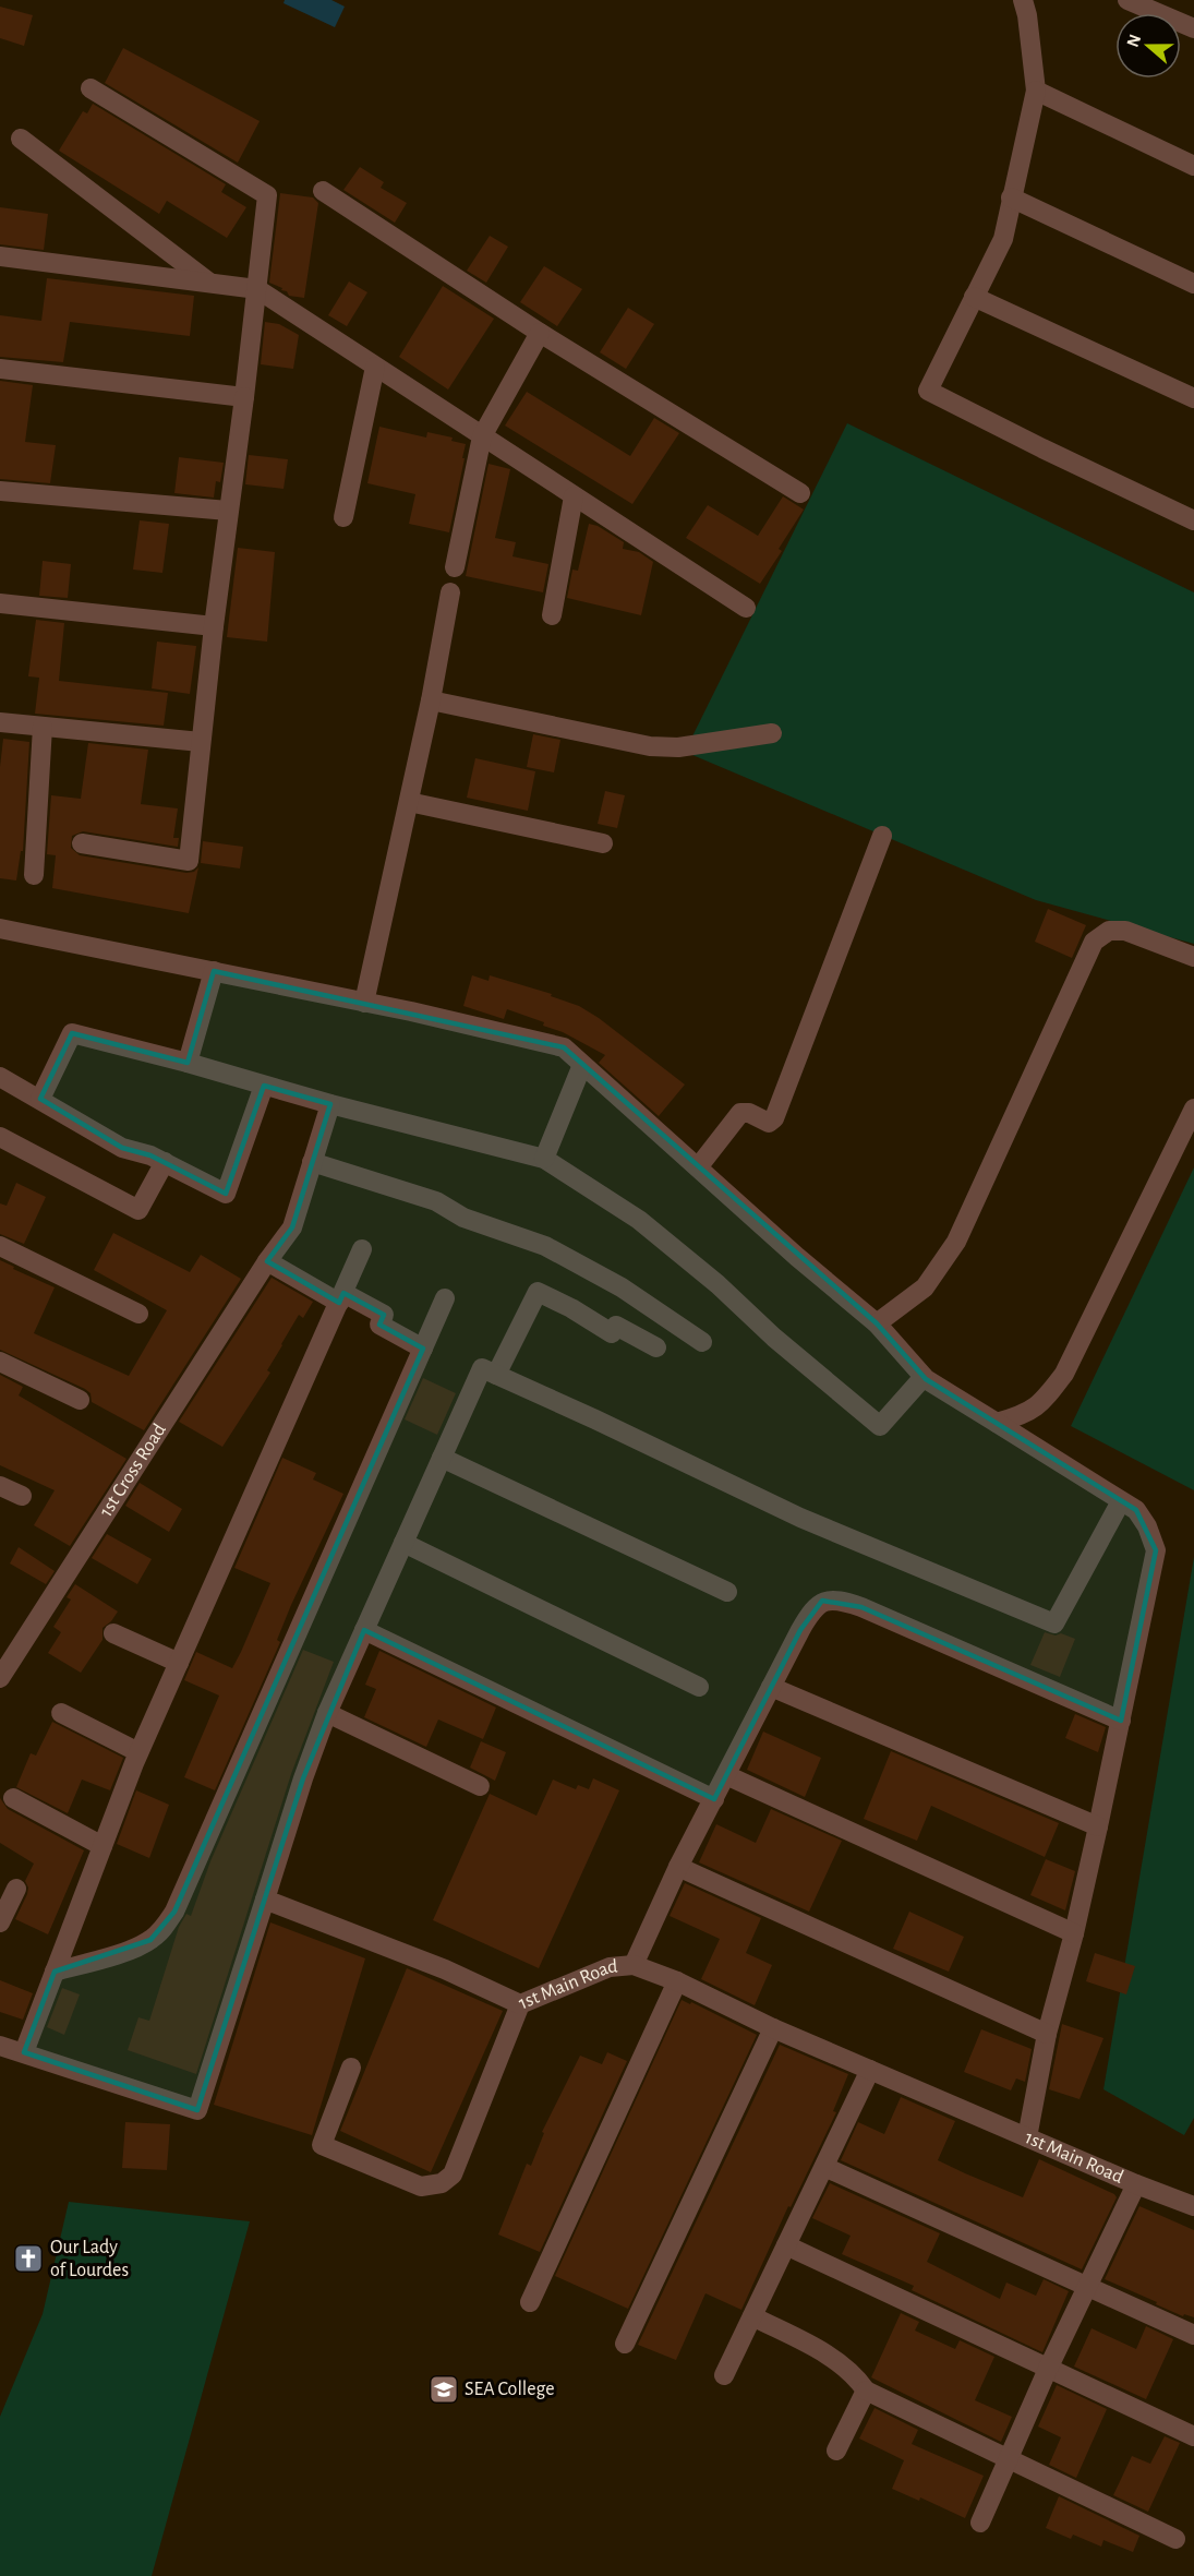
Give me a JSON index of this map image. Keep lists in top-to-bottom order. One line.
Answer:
{"streets":{"street":["1st Cross Road","1st Main Road"]},"places":{"church":["Our Lady of Lourdes"],"school or university":["SEA College"]},"north":"left"}
